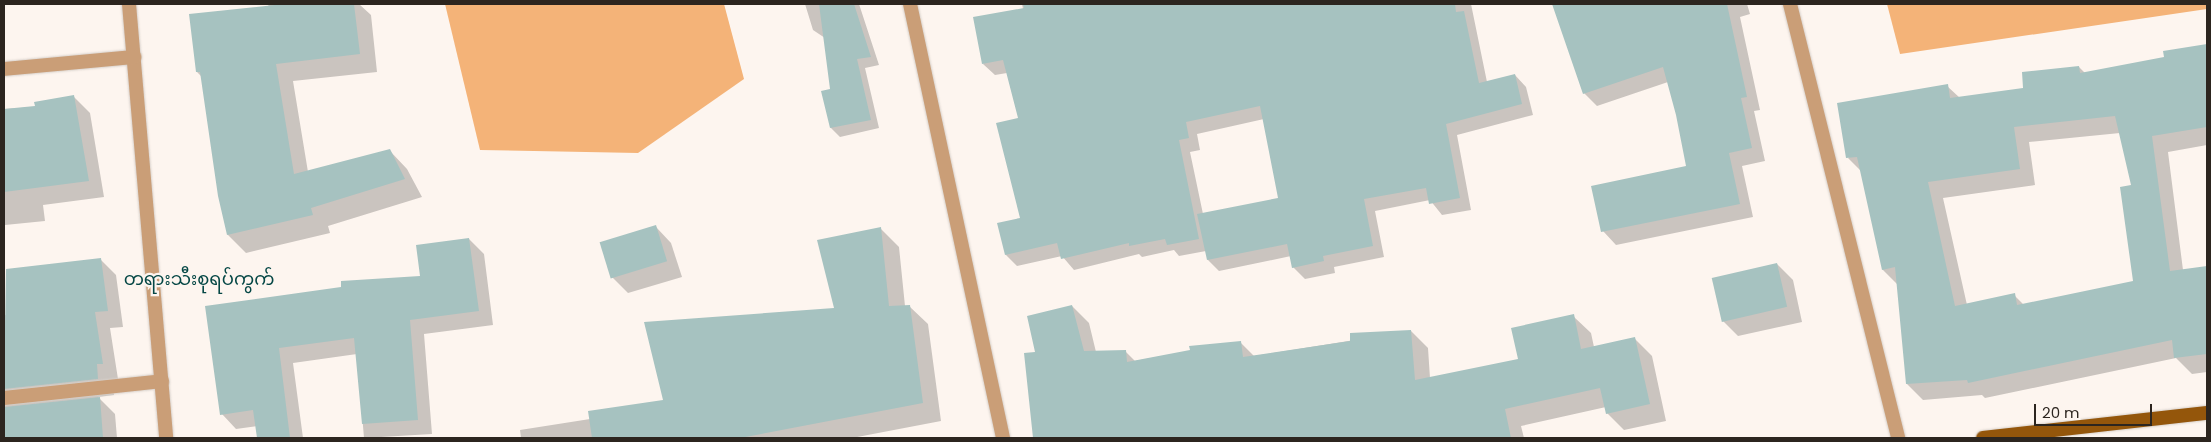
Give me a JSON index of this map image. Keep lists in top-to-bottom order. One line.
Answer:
{"districts":["တရားသီးစုရပ်ကွက်"],"scale_bar":"20 m"}
